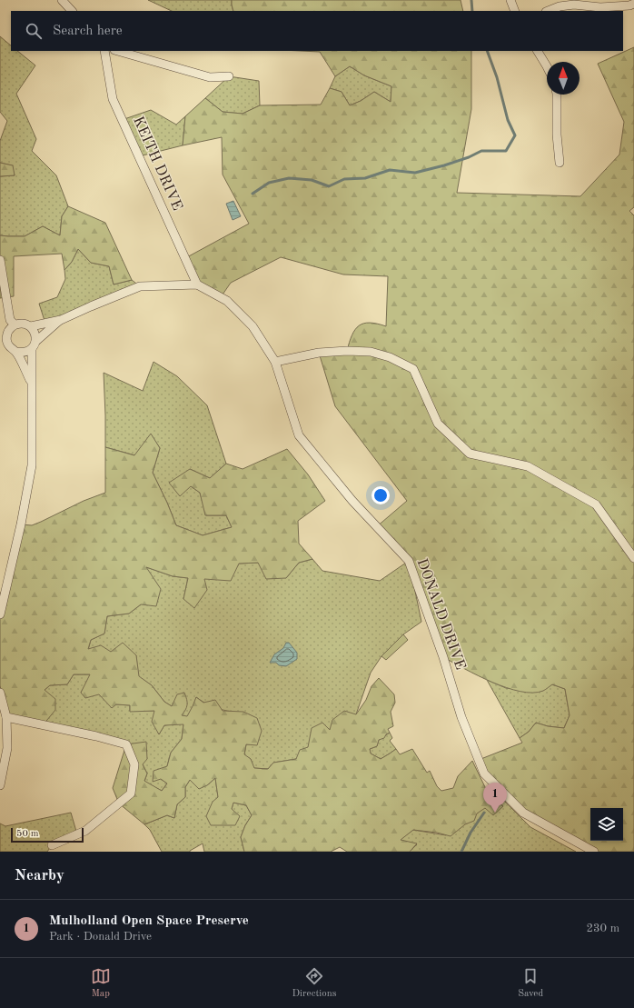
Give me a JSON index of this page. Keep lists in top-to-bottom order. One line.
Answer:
{"streets":{"street":["KEITH DRIVE","DONALD DRIVE"]},"crossings":[["KEITH DRIVE","DONALD DRIVE"]],"scale_bar":"50 m","north":"top","page":{"search":"Search here","pins":"1","scale":"50 m","heading":"Nearby","list":[{"mark":"1","name":"Mulholland Open Space Preserve","note":"Park · Donald Drive","value":"230 m"}],"nav":["Map","Directions","Saved"]}}
